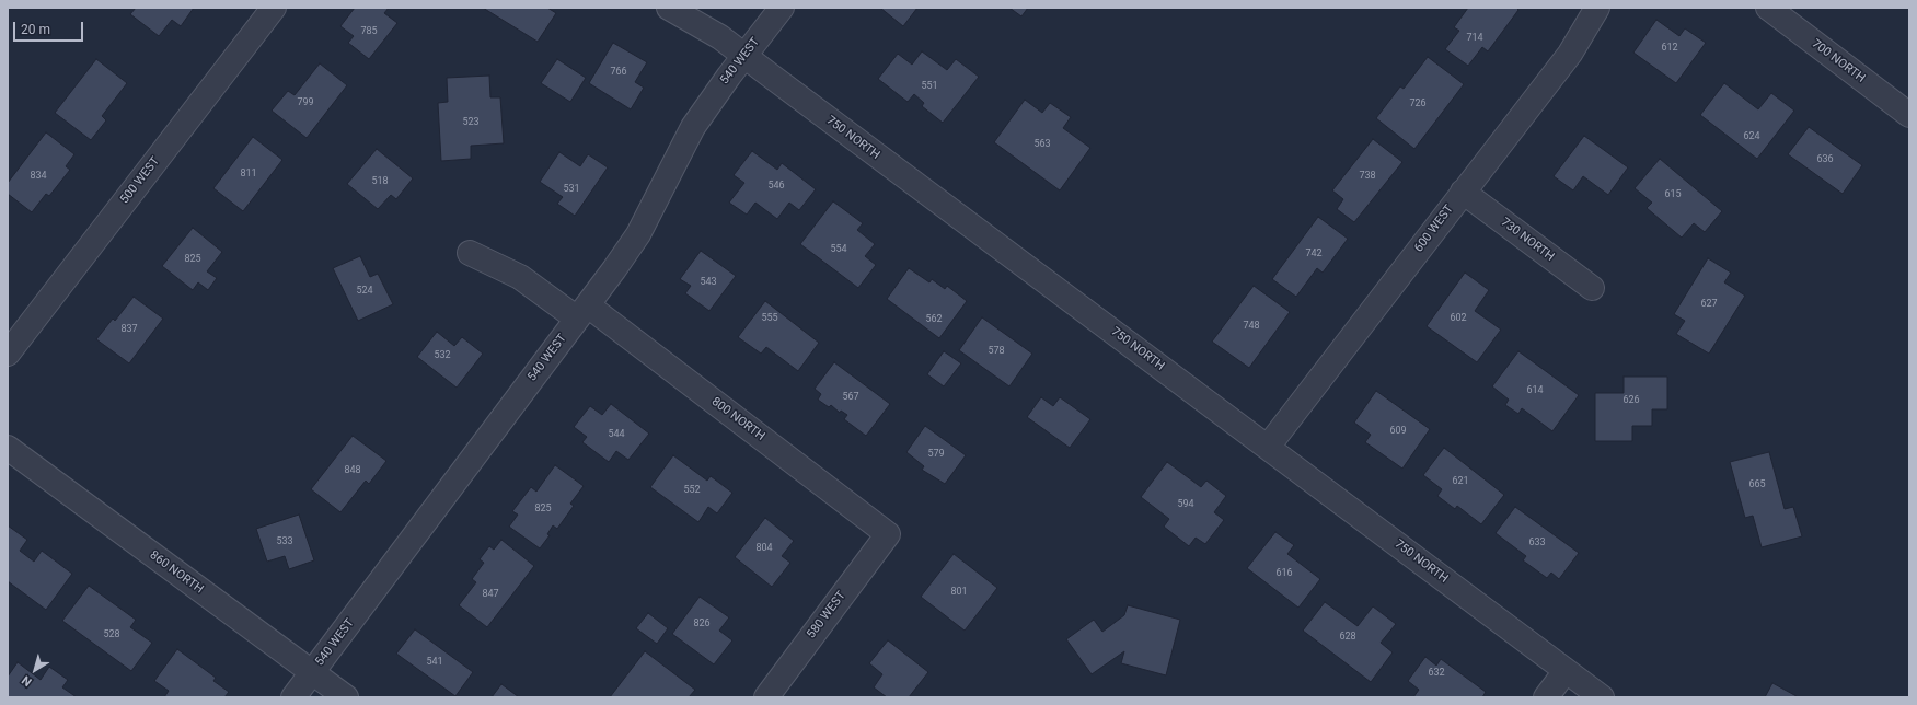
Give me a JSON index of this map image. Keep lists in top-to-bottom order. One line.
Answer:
{"streets":{"street":["540 WEST","700 NORTH","750 NORTH","500 WEST","600 WEST","730 NORTH","800 NORTH","860 NORTH","580 WEST"]},"crossings":[["540 WEST","750 NORTH"],["540 WEST","800 NORTH"],["540 WEST","860 NORTH"],["750 NORTH","600 WEST"],["600 WEST","730 NORTH"],["800 NORTH","580 WEST"]],"house_numbers":["785","714","612","766","551","799","726","523","624","563","636","811","834","738","518","546","531","615","554","742","825","543","524","627","555","602","562","748","837","578","532","614","567","626","609","544","579","848","621","665","552","594","825","533","633","804","616","801","847","826","528","628","541","632"],"scale_bar":"20 m","north":"bottom left"}
